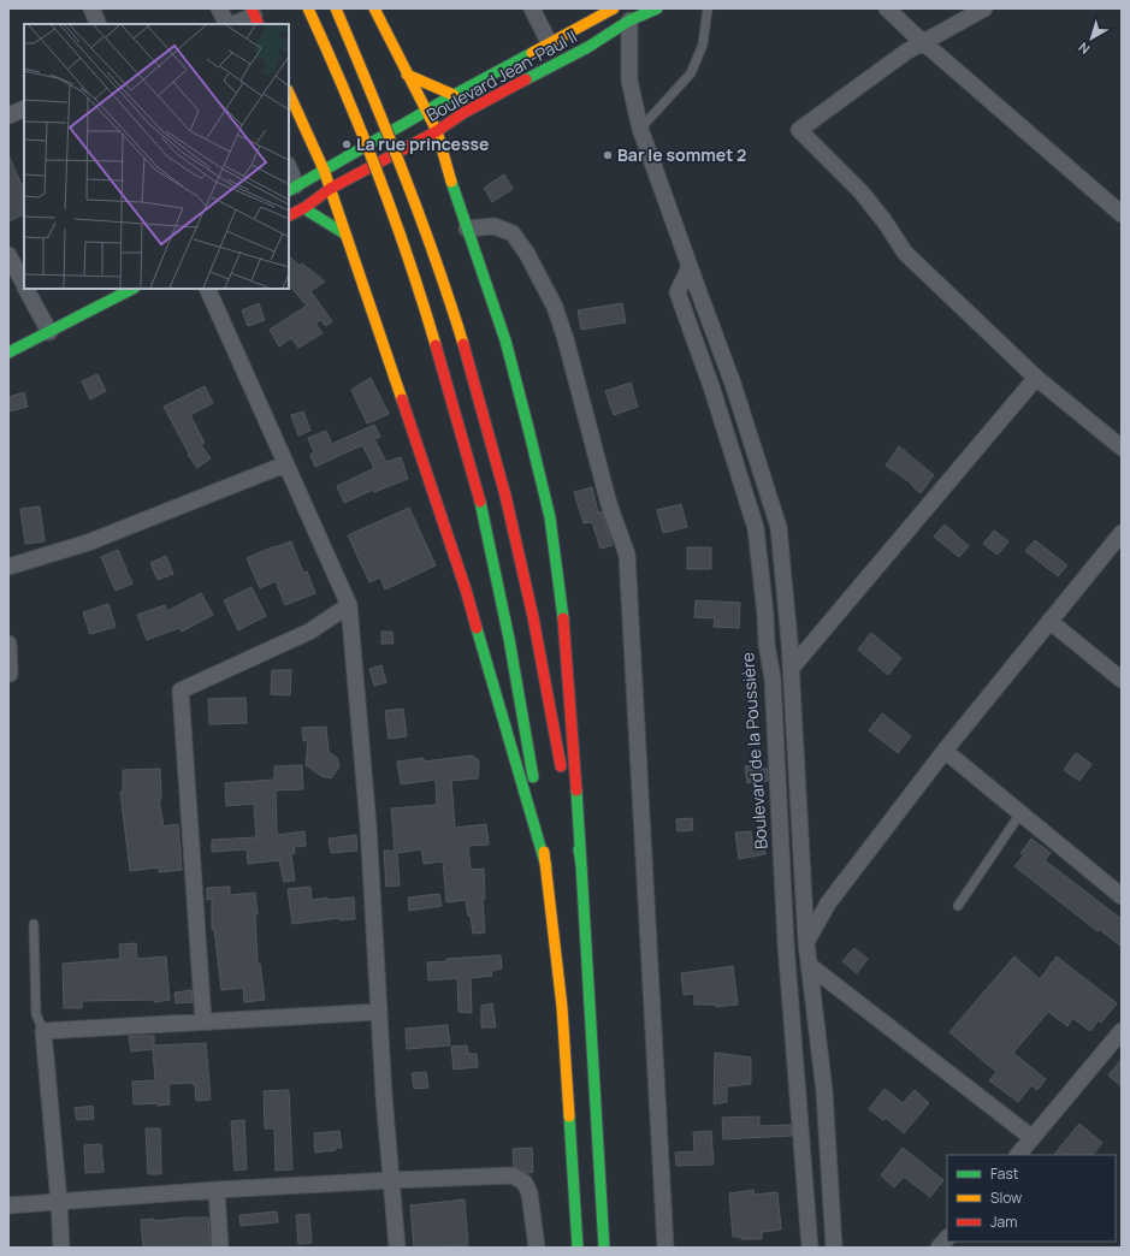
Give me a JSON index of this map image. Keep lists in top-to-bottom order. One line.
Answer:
{"streets":{"main road":["Boulevard Jean-Paul II"],"street":["Boulevard de la Poussière"]},"places":["La rue princesse","Bar le sommet 2"],"legend":["Fast","Slow","Jam"],"north":"bottom left"}
